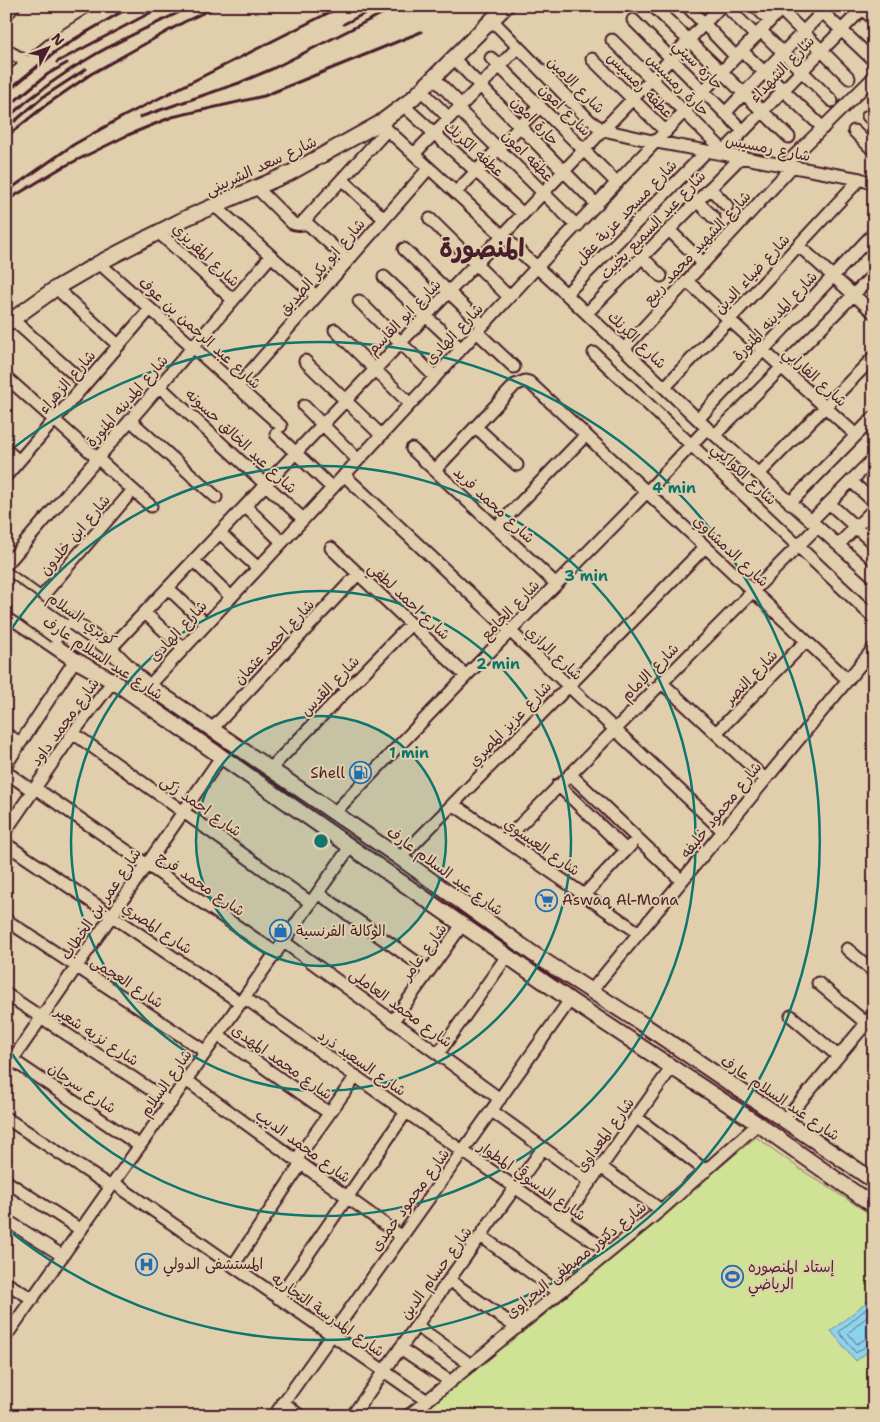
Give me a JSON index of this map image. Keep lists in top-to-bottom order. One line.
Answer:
{"streets":{"main road":["شارع سعد الشربينى","كوبري السلام","شارع عبد السلام عارف"],"street":["حارة سيتي","شارع الشهداء","شارع الامين","عطفه رمسيس","حارة رمسيس","شارع امون","حارة امون","شارع رمسيس","عطفه الكرنك","عطفه امون","شارع مسجد عزبة عقل","شارع عبد السميع بخيت","شارع الشهيد محمد ربيع","شارع المقريزي","شارع ابو بكر الصديق","شارع ضياء الدين","شارع المدينه المنورة","شارع ابو القاسم","شارع عبد الرحمن بن عوف","شارع الهادى","شارع الكرنك","شارع الفارابي","شارع الزهراء","شارع عبد الخالق حسونه","شارع الكواكبي","شارع محمد فريد","شارع ابن خلدون","شارع الدمشاوي","شارع احمد لطفي","شارع الجامع","شارع احمد عثمان","شارع الرازي","شارع الإمام","شارع النصر","شارع القدس","شارع محمد داود","شارع عزيز المصري","شارع احمد زكى","شارع محمود خليفه","شارع العيسوي","شارع محمد فرج","شارع عمر بن الخطاب","شارع المصري","شارع عامر","شارع العجمى","شارع محمد العاملى","شارع نزيه شعير","شارع محمد المهدى","شارع السعيد ذرد","شارع السلام","شارع سرحان","شارع المعداوى","شارع محمد الديب","شارع الدسوقي المطوار","شارع محمود حمدى","شارع دكتور مصطفى البحراوى","شارع حسام الدين","شارع المدرسة التجاريه"]},"crossings":[["حارة سيتي","شارع الشهداء"],["حارة سيتي","شارع ابو القاسم"],["حارة سيتي","شارع الهادى"],["شارع الشهداء","حارة رمسيس"],["شارع الشهداء","شارع رمسيس"],["شارع الامين","شارع رمسيس"],["شارع الامين","شارع سعد الشربينى"],["شارع الامين","شارع ابو القاسم"],["شارع الامين","شارع الهادى"],["عطفه رمسيس","شارع ابو القاسم"],["عطفه رمسيس","شارع الهادى"],["حارة رمسيس","شارع رمسيس"],["حارة رمسيس","شارع ابو القاسم"],["حارة رمسيس","شارع الهادى"],["شارع امون","شارع ابو القاسم"],["شارع امون","شارع الهادى"],["حارة امون","شارع سعد الشربينى"],["حارة امون","شارع ابو القاسم"],["حارة امون","شارع الهادى"],["شارع رمسيس","شارع مسجد عزبة عقل"],["شارع رمسيس","شارع عبد السميع بخيت"],["شارع رمسيس","شارع الشهيد محمد ربيع"],["شارع رمسيس","شارع ضياء الدين"],["شارع رمسيس","شارع الهادى"],["عطفه الكرنك","شارع سعد الشربينى"],["عطفه الكرنك","شارع ابو القاسم"],["عطفه امون","شارع سعد الشربينى"],["عطفه امون","شارع ابو القاسم"],["عطفه امون","شارع الهادى"],["شارع سعد الشربينى","شارع المقريزي"],["شارع سعد الشربينى","شارع عبد الرحمن بن عوف"],["شارع سعد الشربينى","شارع الكرنك"],["شارع مسجد عزبة عقل","شارع الكرنك"],["شارع عبد السميع بخيت","شارع الكرنك"],["شارع الشهيد محمد ربيع","شارع الكرنك"],["شارع الشهيد محمد ربيع","شارع الفارابي"],["شارع المقريزي","شارع المدينه المنورة"],["شارع ابو بكر الصديق","شارع عبد الرحمن بن عوف"],["شارع ابو بكر الصديق","شارع الكرنك"],["شارع ضياء الدين","شارع الكرنك"],["شارع ضياء الدين","شارع الفارابي"],["شارع المدينه المنورة","شارع عبد الرحمن بن عوف"],["شارع المدينه المنورة","شارع الكرنك"],["شارع المدينه المنورة","شارع الفارابي"],["شارع المدينه المنورة","شارع عبد الخالق حسونه"],["شارع ابو القاسم","شارع عبد الرحمن بن عوف"],["شارع ابو القاسم","شارع الكرنك"],["شارع ابو القاسم","شارع عبد الخالق حسونه"],["شارع ابو القاسم","شارع عبد السلام عارف"],["شارع عبد الرحمن بن عوف","شارع الهادى"],["شارع عبد الرحمن بن عوف","شارع الزهراء"],["شارع الهادى","شارع الكرنك"],["شارع الهادى","شارع عبد الخالق حسونه"],["شارع الهادى","كوبري السلام"],["شارع الهادى","شارع الرازي"],["شارع الهادى","شارع عبد السلام عارف"],["شارع الكرنك","شارع الجامع"],["شارع الكرنك","شارع الإمام"],["شارع الفارابي","شارع الجامع"],["شارع الكواكبي","شارع الجامع"],["شارع الكواكبي","شارع الإمام"],["شارع محمد فريد","شارع الجامع"],["شارع ابن خلدون","شارع عبد السلام عارف"],["شارع الدمشاوي","شارع الجامع"],["شارع الدمشاوي","شارع الإمام"],["شارع الدمشاوي","شارع النصر"],["شارع الدمشاوي","شارع عزيز المصري"],["شارع الدمشاوي","شارع محمود خليفه"],["شارع احمد لطفي","شارع الجامع"],["شارع احمد لطفي","شارع احمد عثمان"],["شارع احمد لطفي","شارع القدس"],["شارع الجامع","شارع الرازي"],["شارع الجامع","شارع عبد السلام عارف"],["كوبري السلام","شارع عبد السلام عارف"],["كوبري السلام","شارع محمد داود"],["شارع احمد عثمان","شارع عبد السلام عارف"],["شارع الرازي","شارع الإمام"],["شارع الرازي","شارع عزيز المصري"],["شارع الرازي","شارع محمود خليفه"],["شارع عبد السلام عارف","شارع القدس"],["شارع عبد السلام عارف","شارع محمد داود"],["شارع عبد السلام عارف","شارع عزيز المصري"],["شارع عبد السلام عارف","شارع محمود خليفه"],["شارع عبد السلام عارف","شارع عمر بن الخطاب"],["شارع عبد السلام عارف","شارع عامر"],["شارع عبد السلام عارف","شارع السلام"],["شارع عبد السلام عارف","شارع المعداوى"],["شارع عبد السلام عارف","شارع محمود حمدى"],["شارع عبد السلام عارف","شارع دكتور مصطفى البحراوى"],["شارع الإمام","شارع العيسوي"],["شارع محمد داود","شارع احمد زكى"],["شارع محمد داود","شارع محمد فرج"],["شارع عزيز المصري","شارع العيسوي"],["شارع احمد زكى","شارع عمر بن الخطاب"],["شارع احمد زكى","شارع عامر"],["شارع احمد زكى","شارع السلام"],["شارع محمود خليفه","شارع العيسوي"],["شارع محمد فرج","شارع عمر بن الخطاب"],["شارع محمد فرج","شارع السلام"],["شارع عمر بن الخطاب","شارع المصري"],["شارع عمر بن الخطاب","شارع العجمى"],["شارع عمر بن الخطاب","شارع نزيه شعير"],["شارع عمر بن الخطاب","شارع سرحان"],["شارع المصري","شارع السعيد ذرد"],["شارع المصري","شارع السلام"],["شارع عامر","شارع محمد العاملى"],["شارع العجمى","شارع السلام"],["شارع محمد العاملى","شارع السلام"],["شارع محمد العاملى","شارع محمود حمدى"],["شارع نزيه شعير","شارع السلام"],["شارع محمد المهدى","شارع السلام"],["شارع السعيد ذرد","شارع السلام"],["شارع السعيد ذرد","شارع الدسوقي المطوار"],["شارع السعيد ذرد","شارع محمود حمدى"],["شارع السلام","شارع سرحان"],["شارع السلام","شارع محمد الديب"],["شارع السلام","شارع المدرسة التجاريه"],["شارع المعداوى","شارع الدسوقي المطوار"],["شارع محمد الديب","شارع محمود حمدى"],["شارع الدسوقي المطوار","شارع محمود حمدى"],["شارع الدسوقي المطوار","شارع دكتور مصطفى البحراوى"],["شارع الدسوقي المطوار","شارع حسام الدين"],["شارع محمود حمدى","شارع المدرسة التجاريه"],["شارع دكتور مصطفى البحراوى","شارع المدرسة التجاريه"],["شارع حسام الدين","شارع المدرسة التجاريه"]],"districts":["المنصورة"],"places":{"fuel station":["Shell"],"supermarket":["Aswaq Al-Mona"],"shop":["الوكالة الفرنسية"],"hospital":["المستشفى الدولي"],"sports":["إستاد المنصوره الرياضي"]},"north":"top right","rings":["4 min","3 min","2 min","1 min"]}
